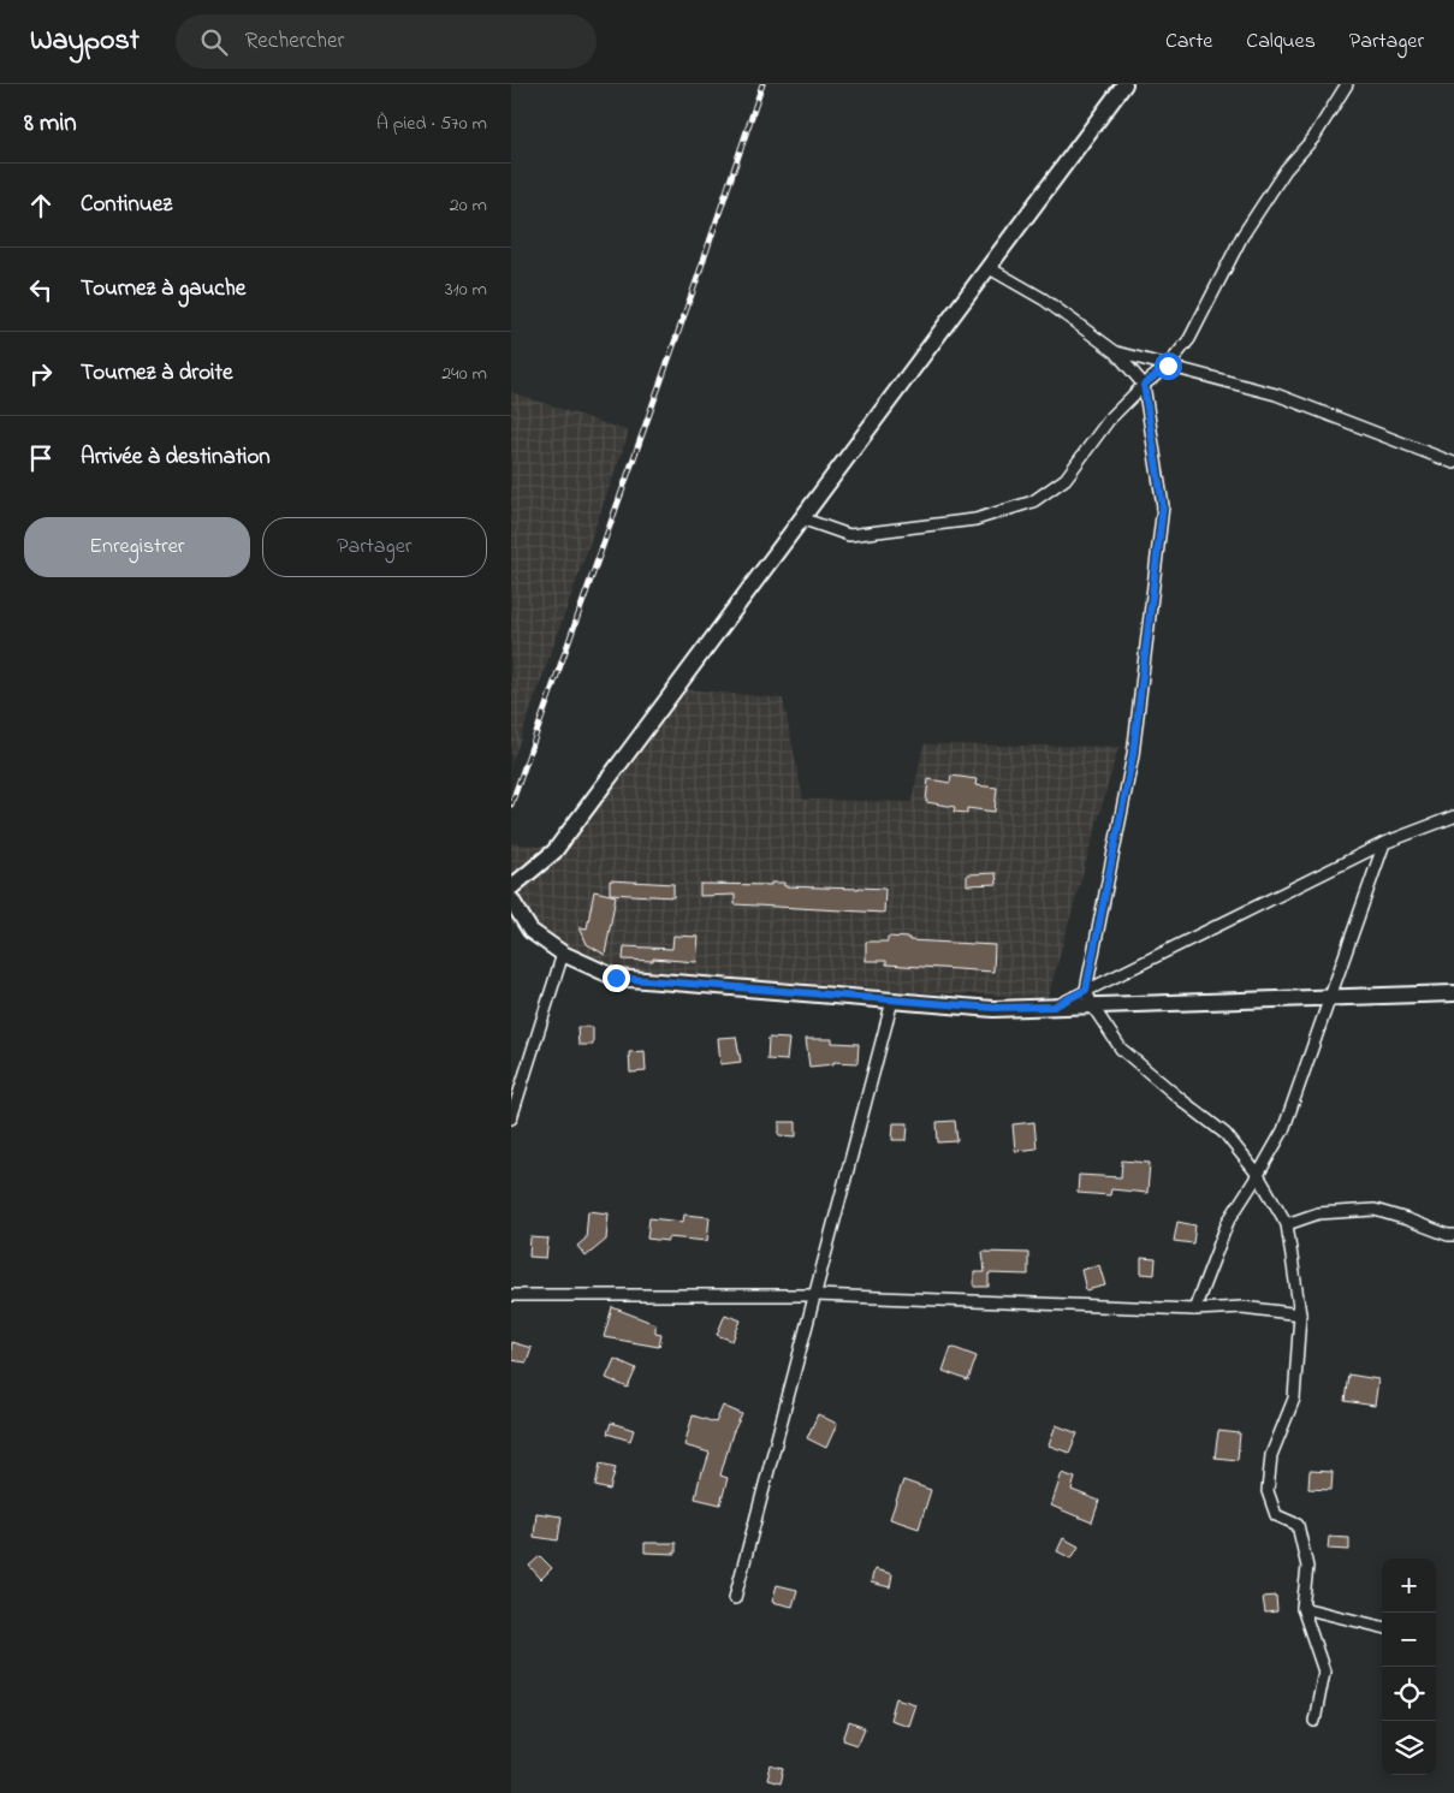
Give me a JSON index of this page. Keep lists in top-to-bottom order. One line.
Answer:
{"page":{"header":"Waypost","search":"Rechercher","nav":["Carte","Calques","Partager"],"heading":["8 min","À pied · 570 m"],"list":[["Continuez","20 m"],["Tournez à gauche","310 m"],["Tournez à droite","240 m"],"Arrivée à destination"],"buttons":["Enregistrer","Partager"],"map_buttons":["+","−"]}}
